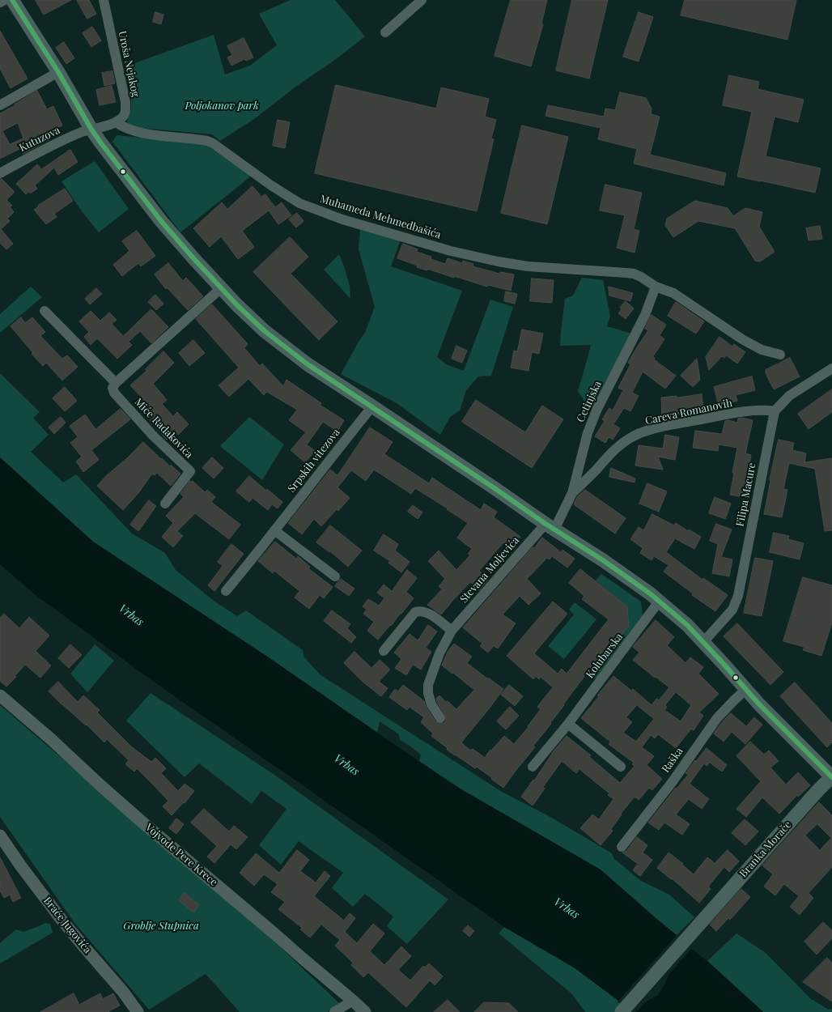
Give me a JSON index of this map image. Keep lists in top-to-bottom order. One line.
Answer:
{"streets":{"main road":["Branka Morače"],"street":["Uroša Nejakog","Kutuzova","Muhameda Mehmedbašića","Cetinjska","Careva Romanovih","Miće Radakovića","Srpskih vitezova","Filipa Macure","Stevana Moljevića","Kolubarska","Raška","Vojvode Pere Krece","Braće Jugovića"]},"crossings":[["Uroša Nejakog","Kutuzova"],["Uroša Nejakog","Muhameda Mehmedbašića"],["Muhameda Mehmedbašića","Cetinjska"],["Cetinjska","Careva Romanovih"],["Cetinjska","Stevana Moljevića"],["Careva Romanovih","Filipa Macure"]],"water":["Vrbas"],"parks":["Poljokanov park","Groblje Stupnica"]}
